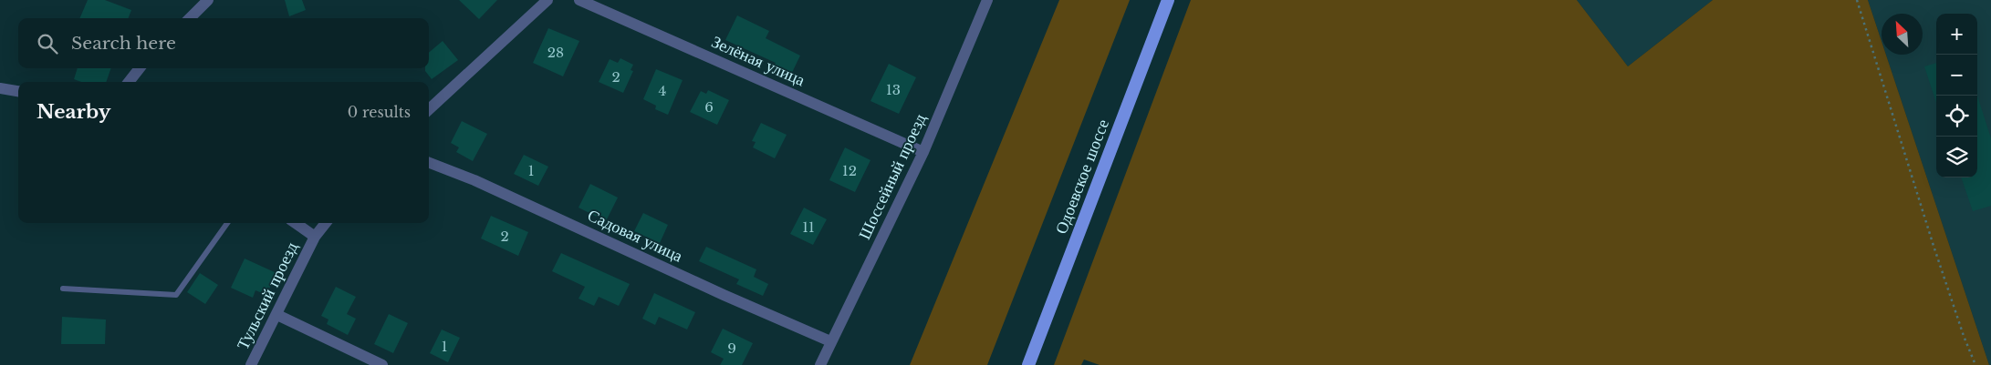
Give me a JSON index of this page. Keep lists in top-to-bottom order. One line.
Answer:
{"streets":{"main road":["Одоевское шоссе"],"street":["Зелёная улица","Шоссейный проезд","Садовая улица","Тульский проезд"]},"crossings":[["Зелёная улица","Шоссейный проезд"],["Шоссейный проезд","Садовая улица"]],"house_numbers":["28","2","13","4","6","1","12","11","2","1","9"],"north":"top left","page":{"map_buttons":["+","−"],"search":"Search here","heading":["Nearby","0 results"]}}
